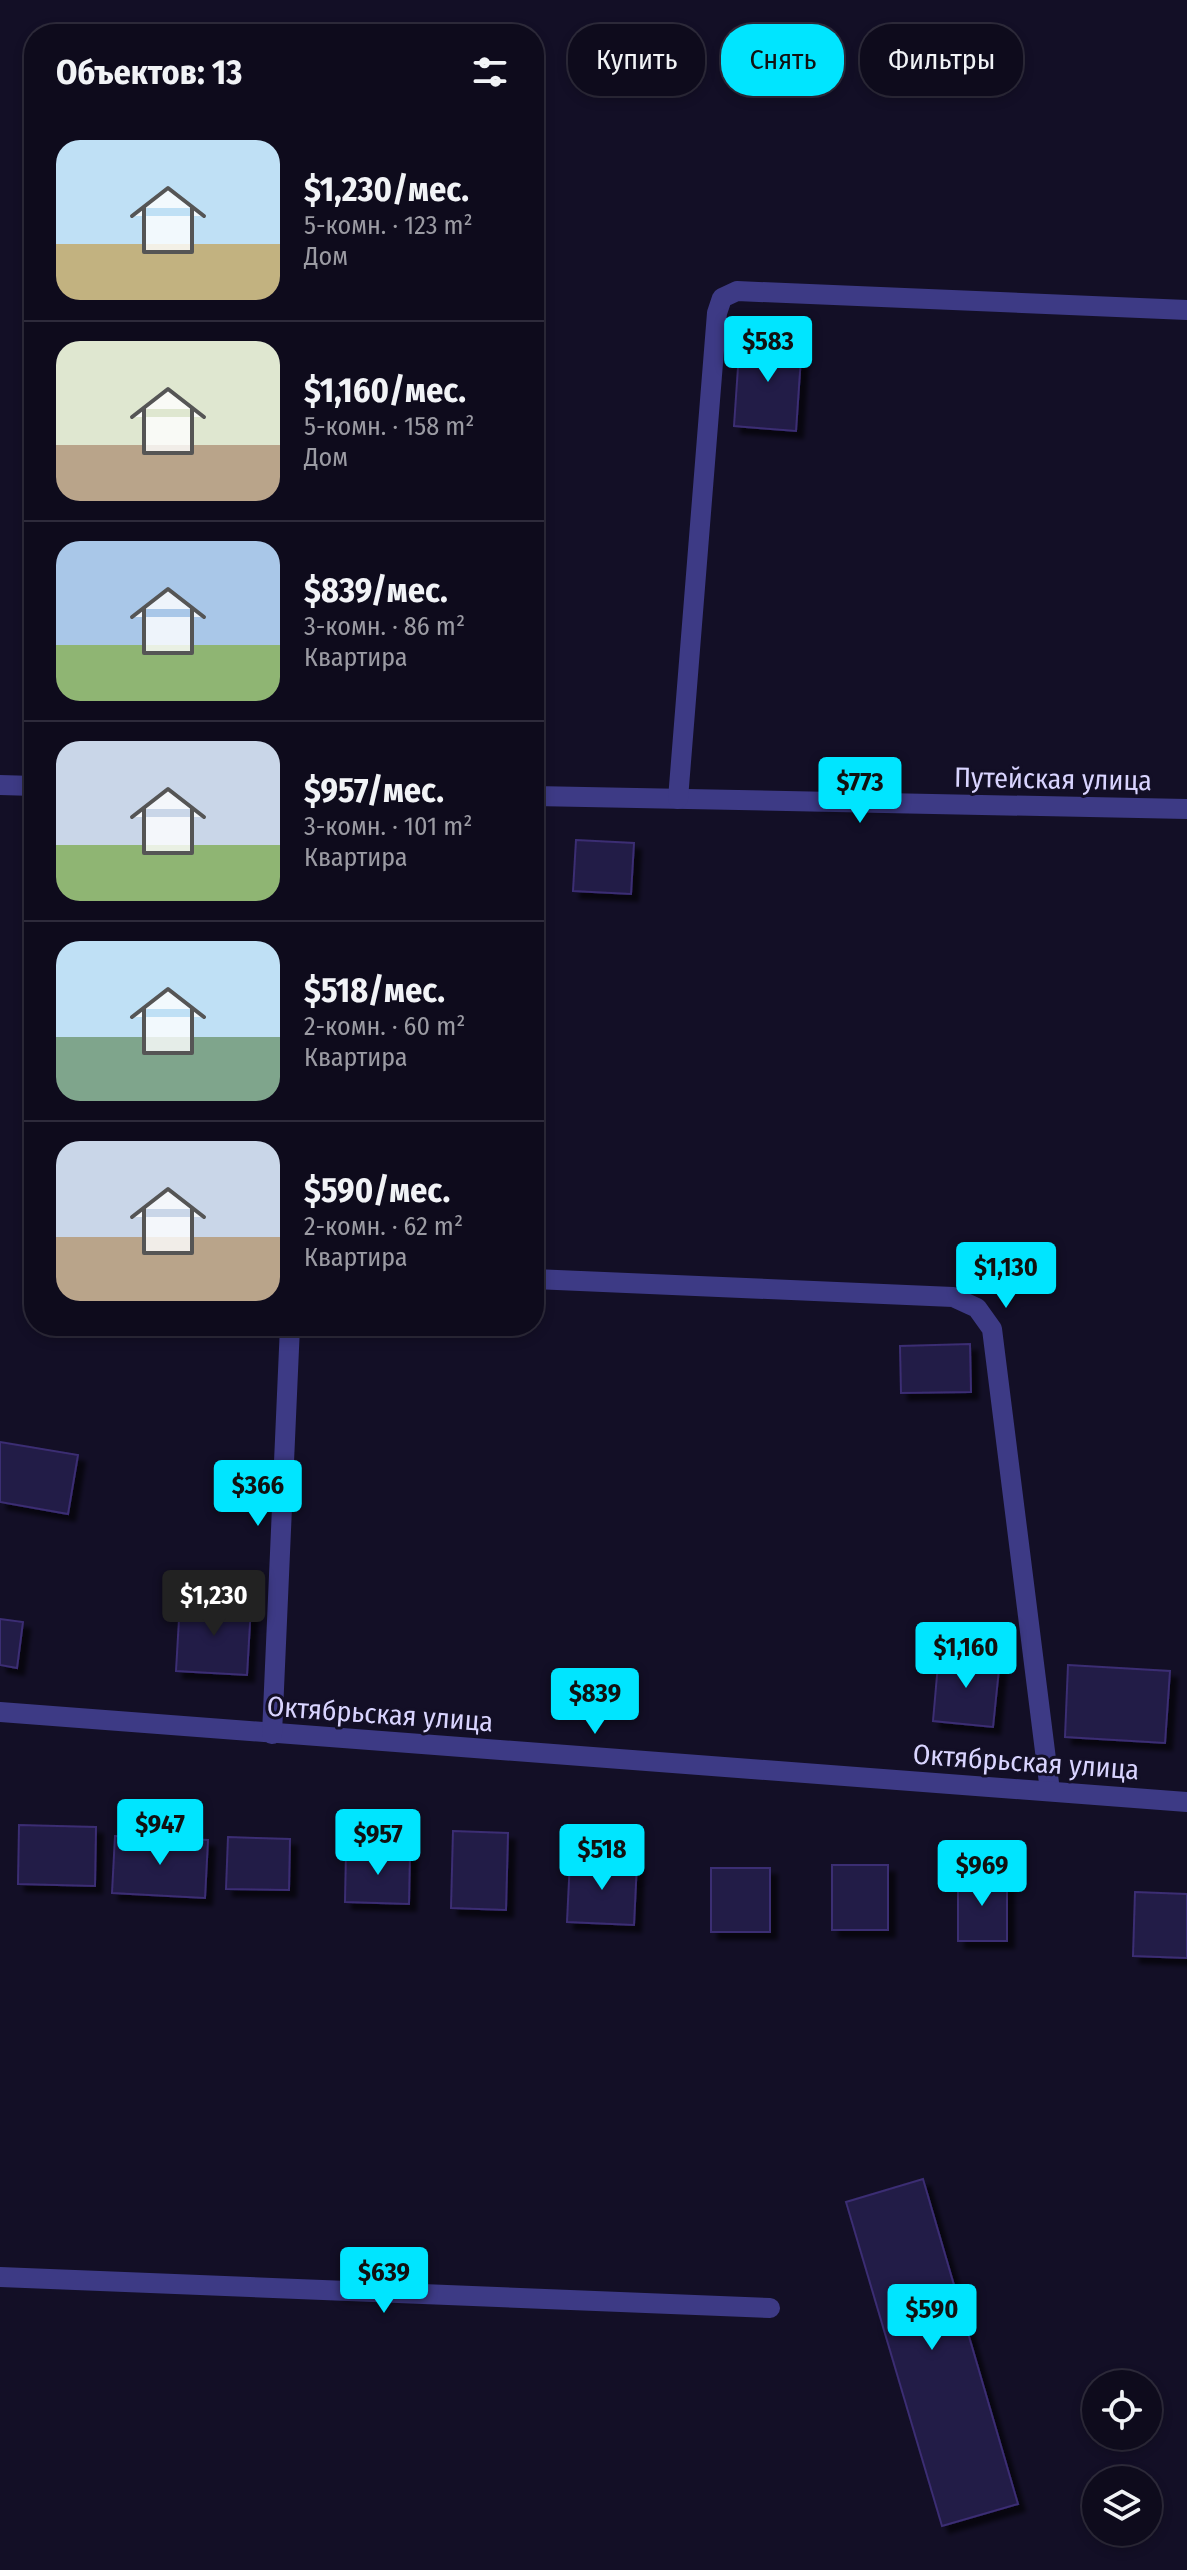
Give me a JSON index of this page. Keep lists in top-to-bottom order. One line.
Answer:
{"streets":{"street":["Путейская улица","Октябрьская улица"]},"page":{"chip":["Купить","Снять","Фильтры"],"heading":"Объектов: 13","list":[{"name":"$1,230/мес.","note":"5-комн. · 123 m² · Дом"},{"name":"$1,160/мес.","note":"5-комн. · 158 m² · Дом"},{"name":"$839/мес.","note":"3-комн. · 86 m² · Квартира"},{"name":"$957/мес.","note":"3-комн. · 101 m² · Квартира"},{"name":"$518/мес.","note":"2-комн. · 60 m² · Квартира"},{"name":"$590/мес.","note":"2-комн. · 62 m² · Квартира"}],"price":["$583","$773","$1,130","$366","$1,230","$1,160","$839","$947","$957","$518","$969","$639","$590"]}}
